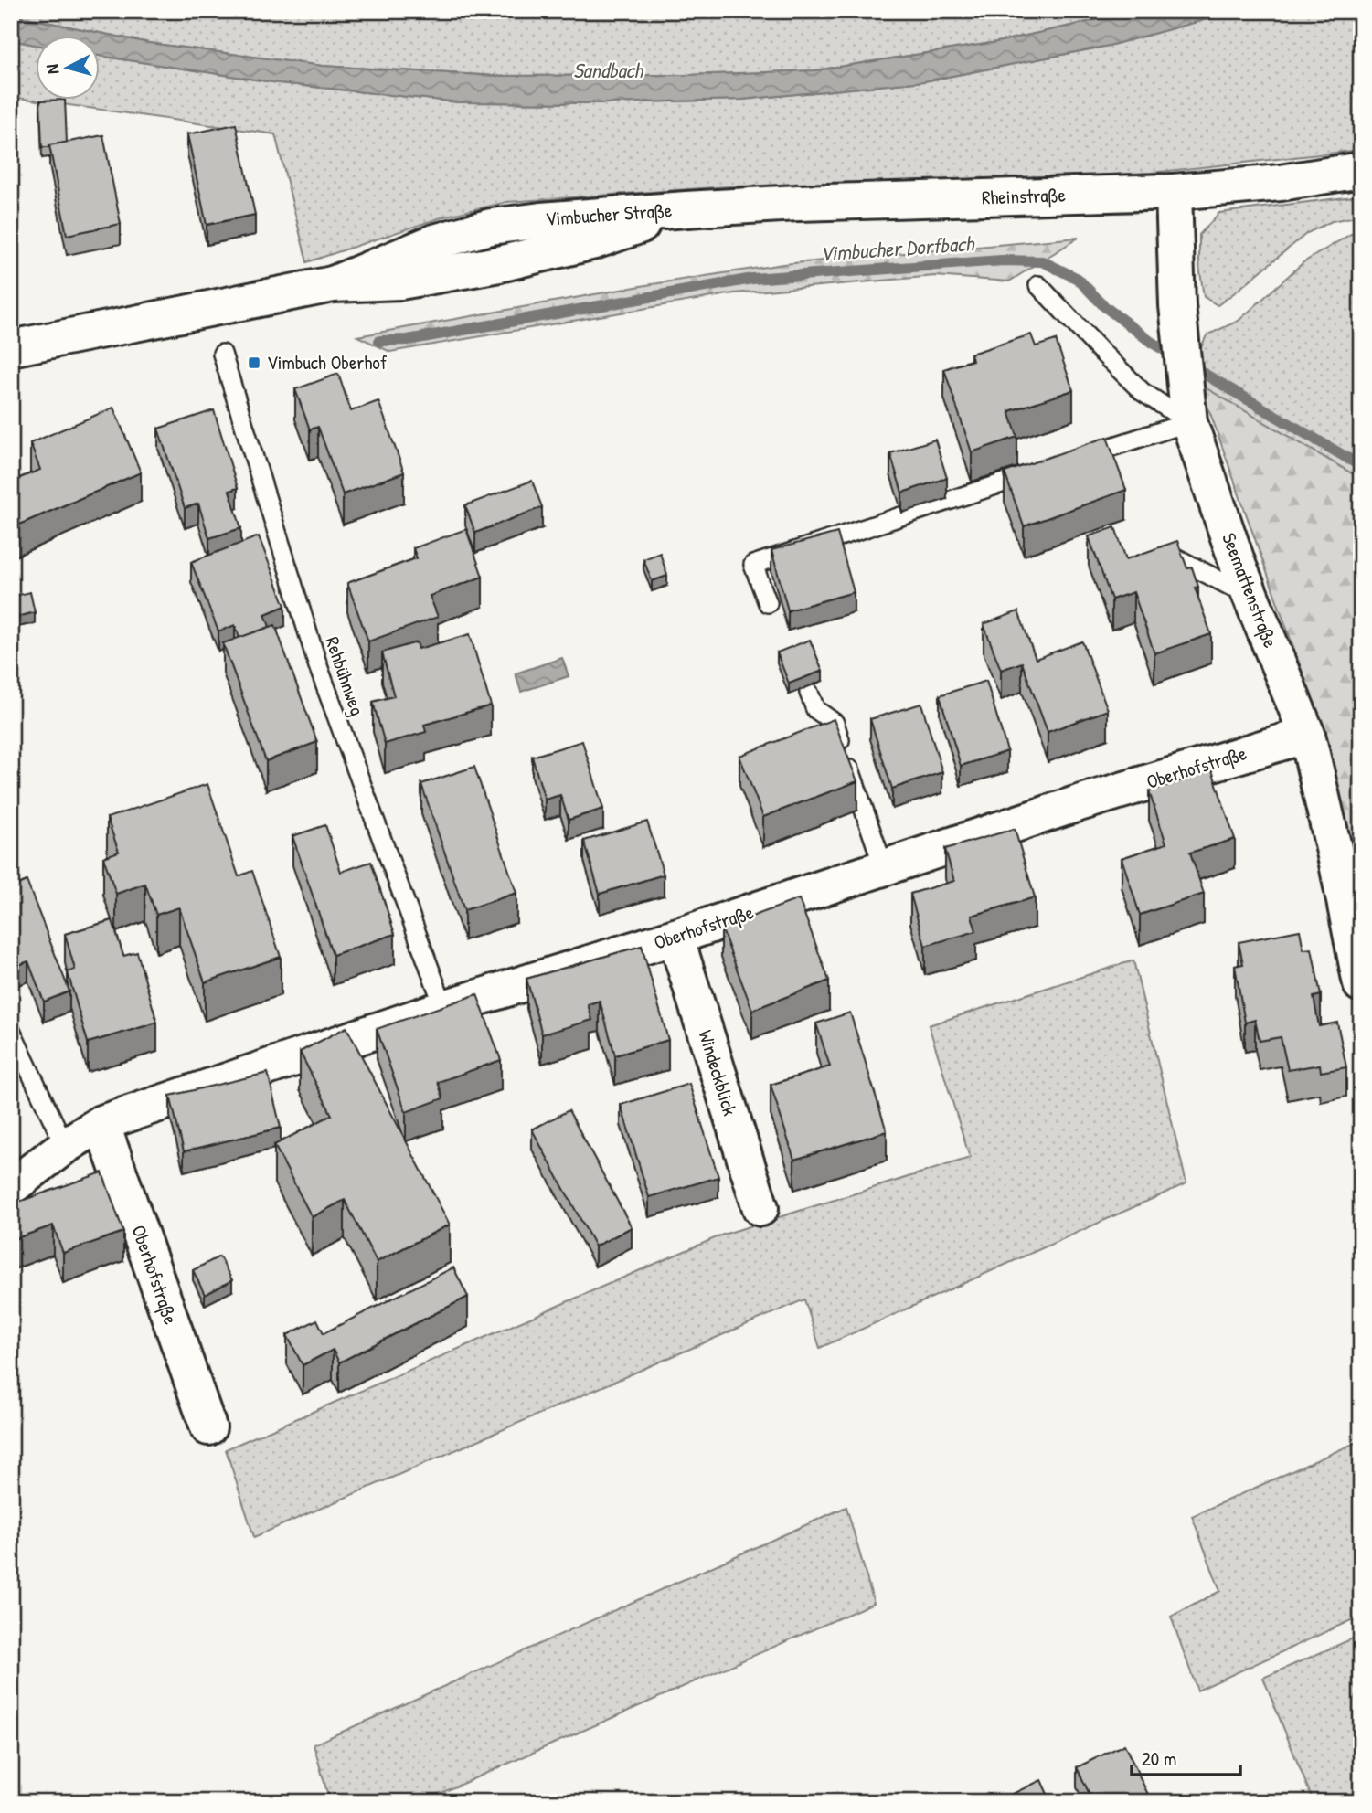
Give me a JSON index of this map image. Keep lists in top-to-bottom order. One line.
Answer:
{"streets":{"street":["Rheinstraße","Vimbucher Straße","Seemattenstraße","Oberhofstraße","Windeckblick"],"lane":["Rehbühnweg"]},"crossings":[["Rheinstraße","Vimbucher Straße"],["Rheinstraße","Seemattenstraße"],["Seemattenstraße","Oberhofstraße"],["Rehbühnweg","Oberhofstraße"],["Oberhofstraße","Windeckblick"]],"water":["Sandbach","Vimbucher Dorfbach"],"places":{"transit":["Vimbuch Oberhof"]},"scale_bar":"20 m","north":"left"}
